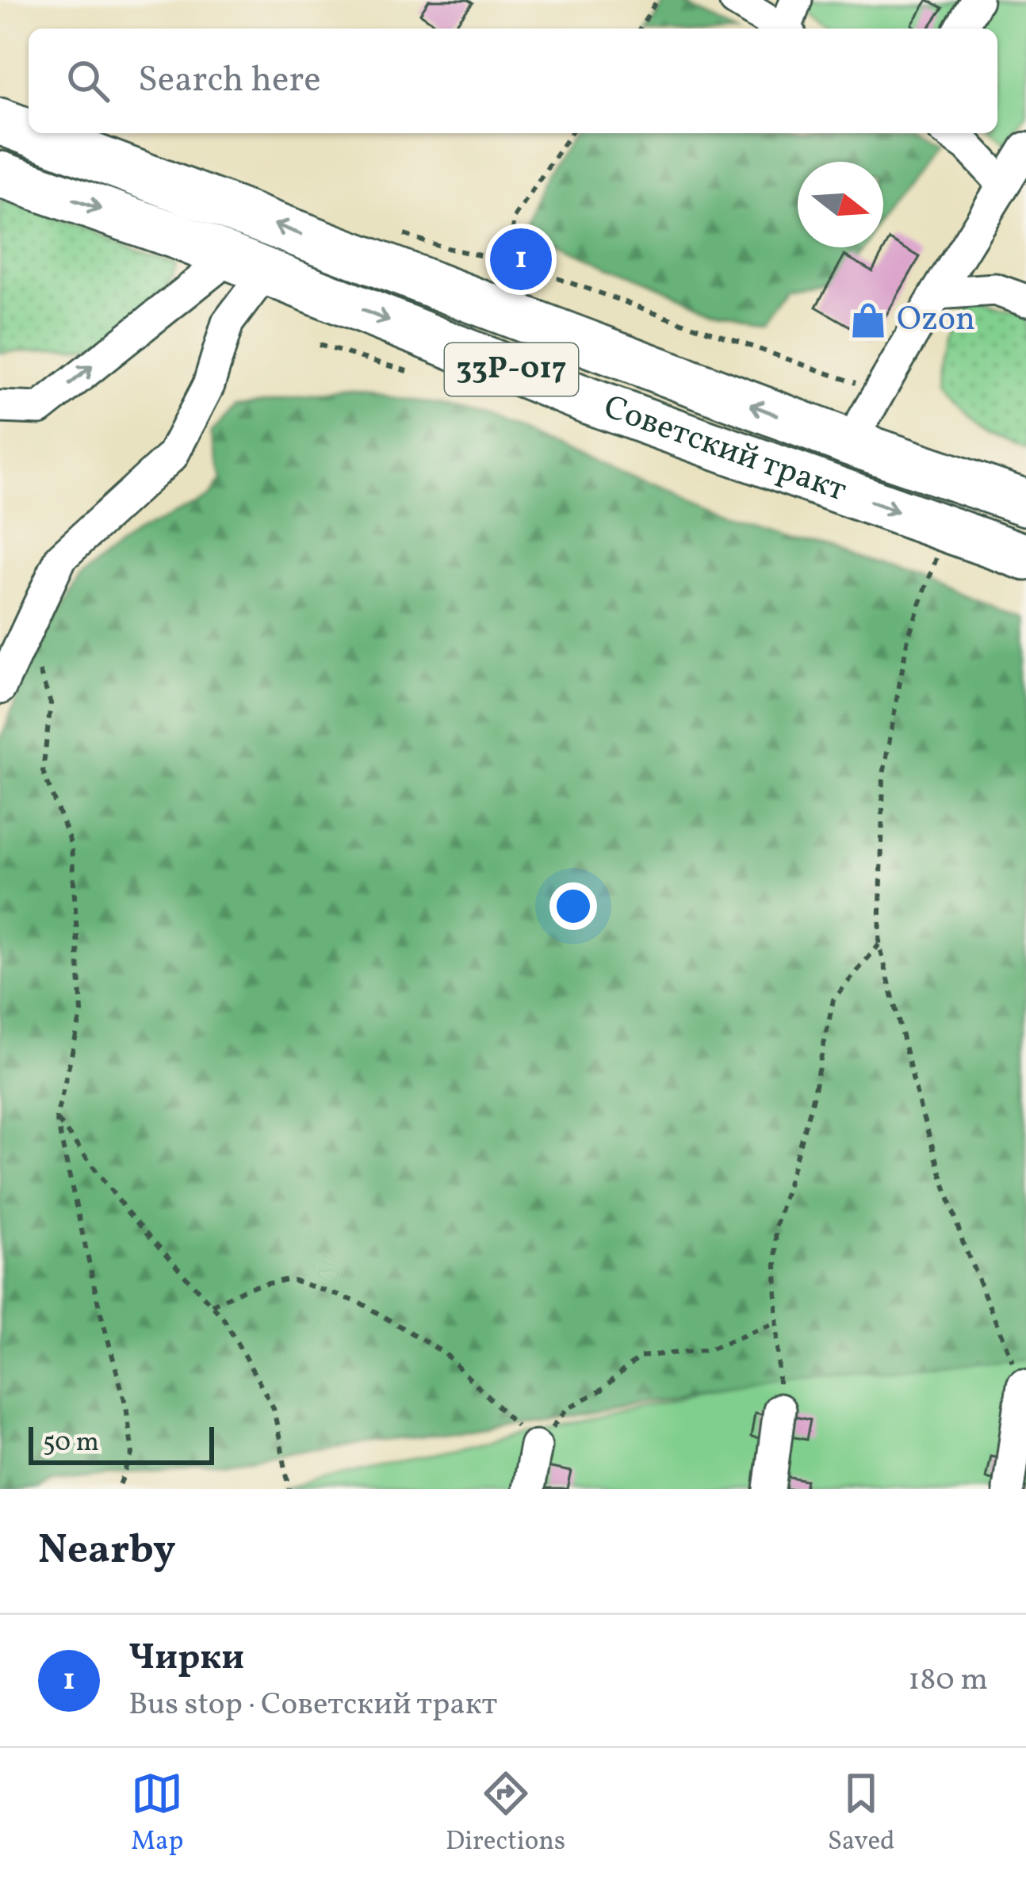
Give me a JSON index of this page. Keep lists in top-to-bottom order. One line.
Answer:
{"streets":{"highway":["33Р-017","Советский тракт"]},"places":{"shop":["Ozon"]},"scale_bar":"50 m","north":"right","page":{"search":"Search here","pins":"1","scale":"50 m","heading":"Nearby","list":[{"mark":"1","name":"Чирки","note":"Bus stop · Советский тракт","value":"180 m"}],"nav":["Map","Directions","Saved"]}}
